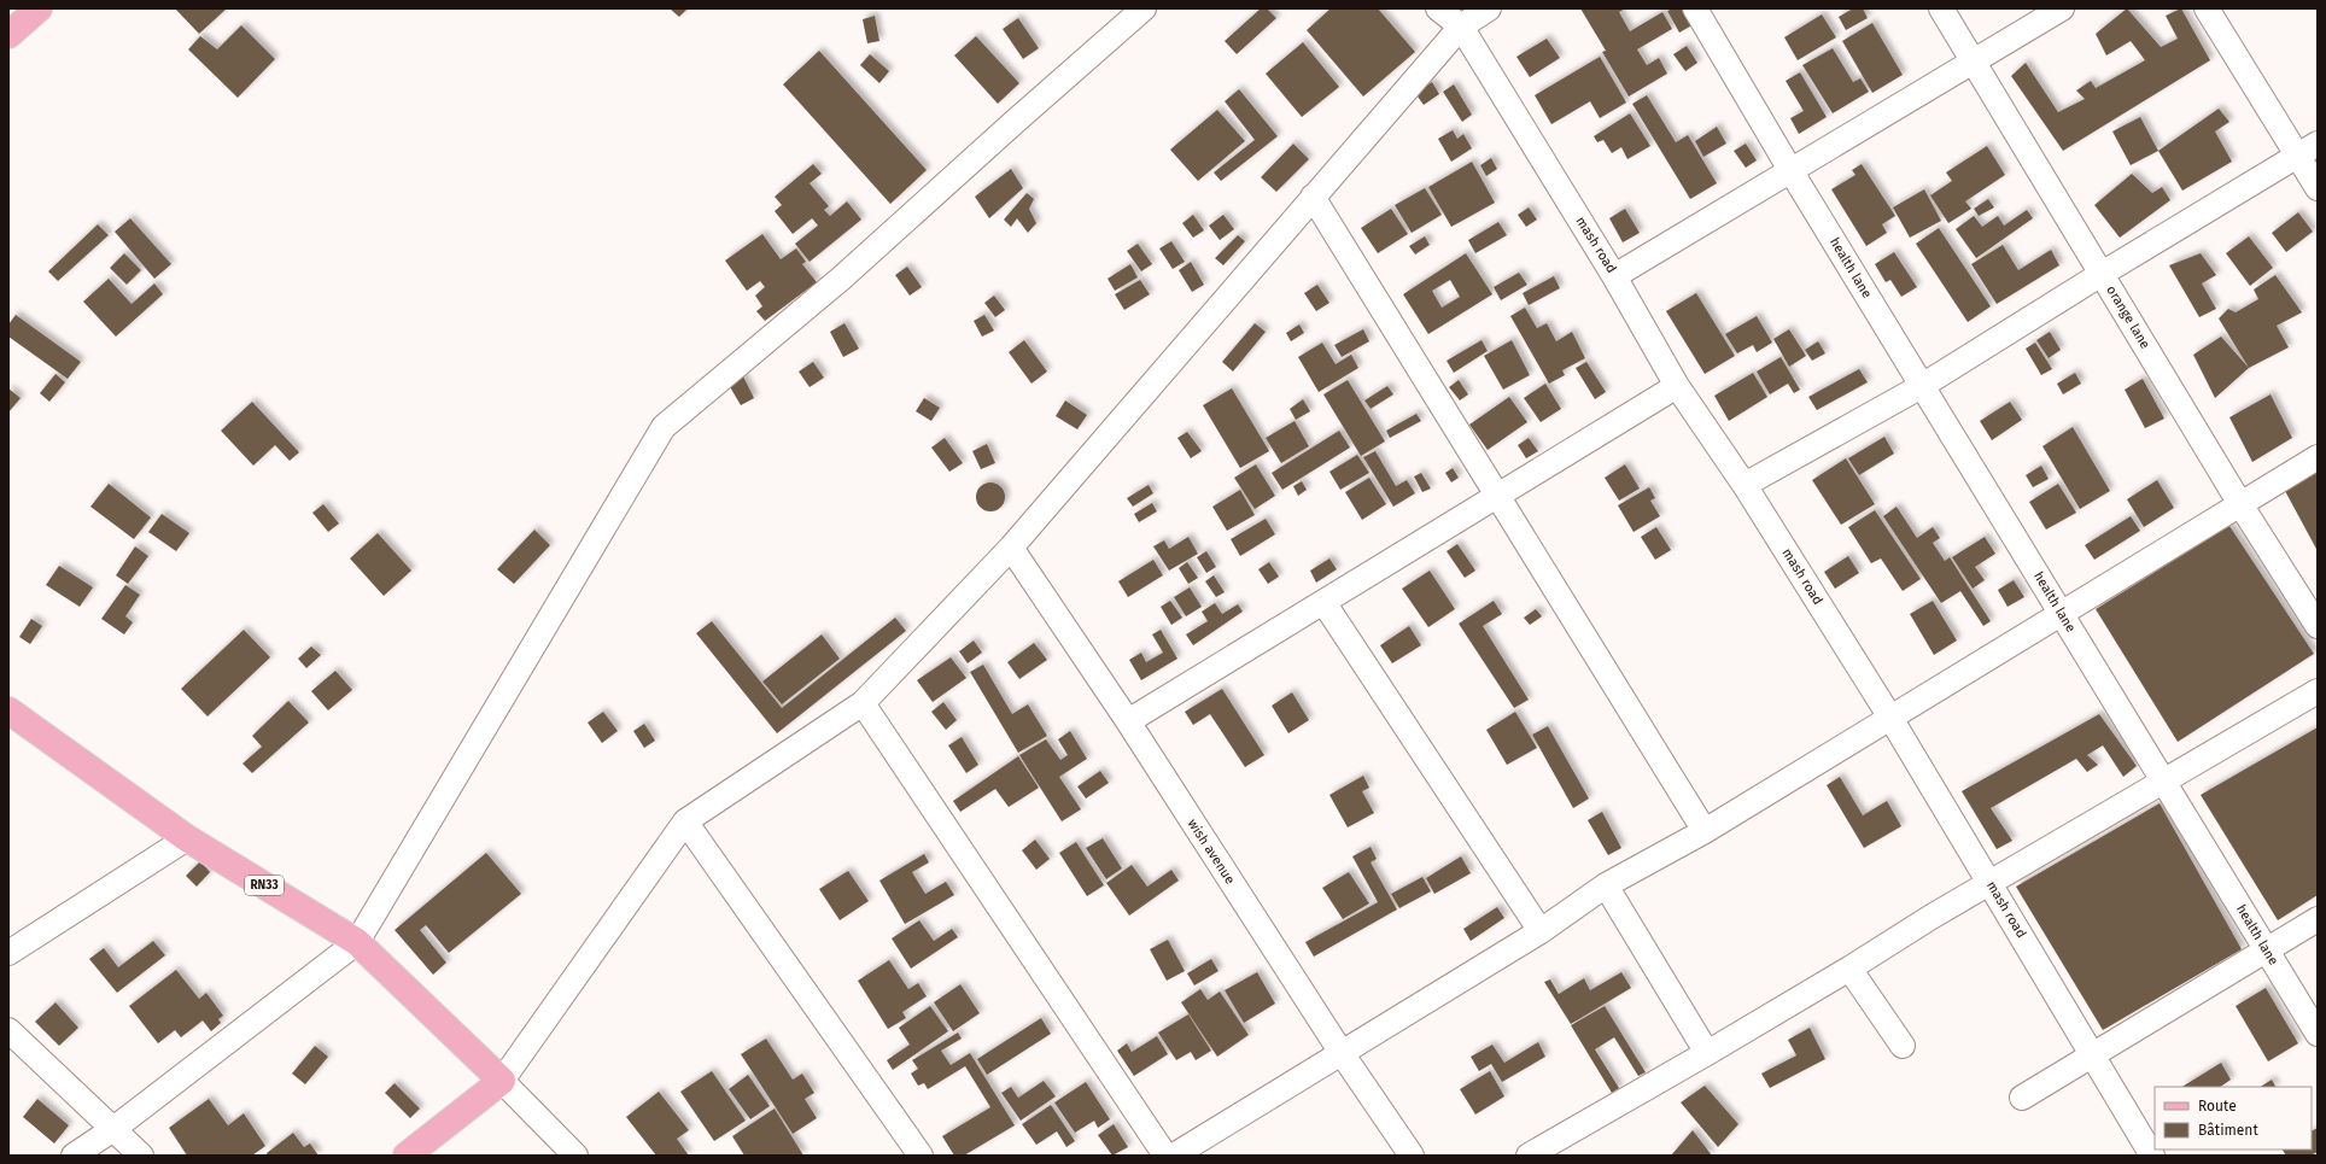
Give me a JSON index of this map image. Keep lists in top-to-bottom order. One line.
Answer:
{"streets":{"main road":["RN33"],"street":["mash road","health lane","orange lane","wish avenue"]},"legend":["Route","Bâtiment"]}
